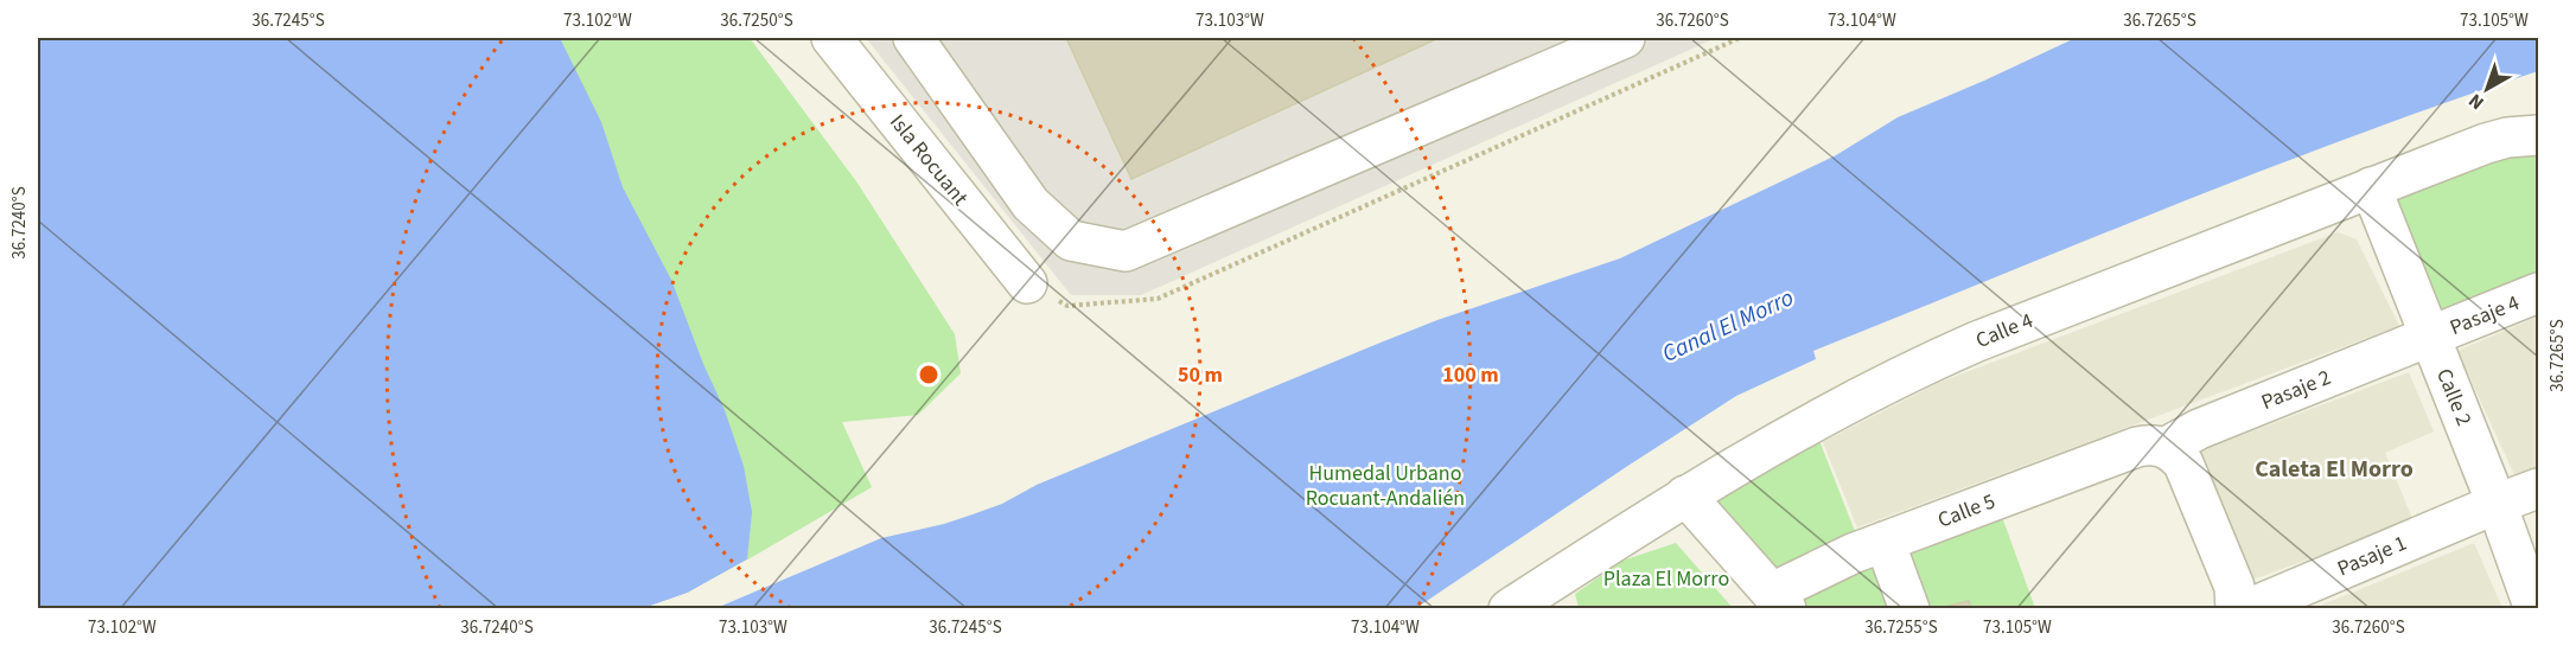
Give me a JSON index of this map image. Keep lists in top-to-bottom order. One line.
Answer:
{"streets":{"street":["Isla Rocuant","Pasaje 4","Calle 4","Pasaje 2","Calle 2","Calle 5","Pasaje 1"]},"crossings":[["Pasaje 4","Pasaje 2"],["Pasaje 4","Calle 2"],["Calle 4","Calle 2"],["Pasaje 2","Calle 2"],["Pasaje 2","Calle 5"],["Calle 2","Pasaje 1"]],"districts":["Caleta El Morro"],"water":["Canal El Morro"],"parks":["Humedal Urbano Rocuant-Andalién","Plaza El Morro"],"north":"bottom left","coordinates":["36.7245°S","73.102°W","36.7250°S","73.103°W","36.7260°S","73.104°W","36.7265°S","73.105°W","36.7240°S","36.7255°S"],"rings":["50 m","100 m"]}
